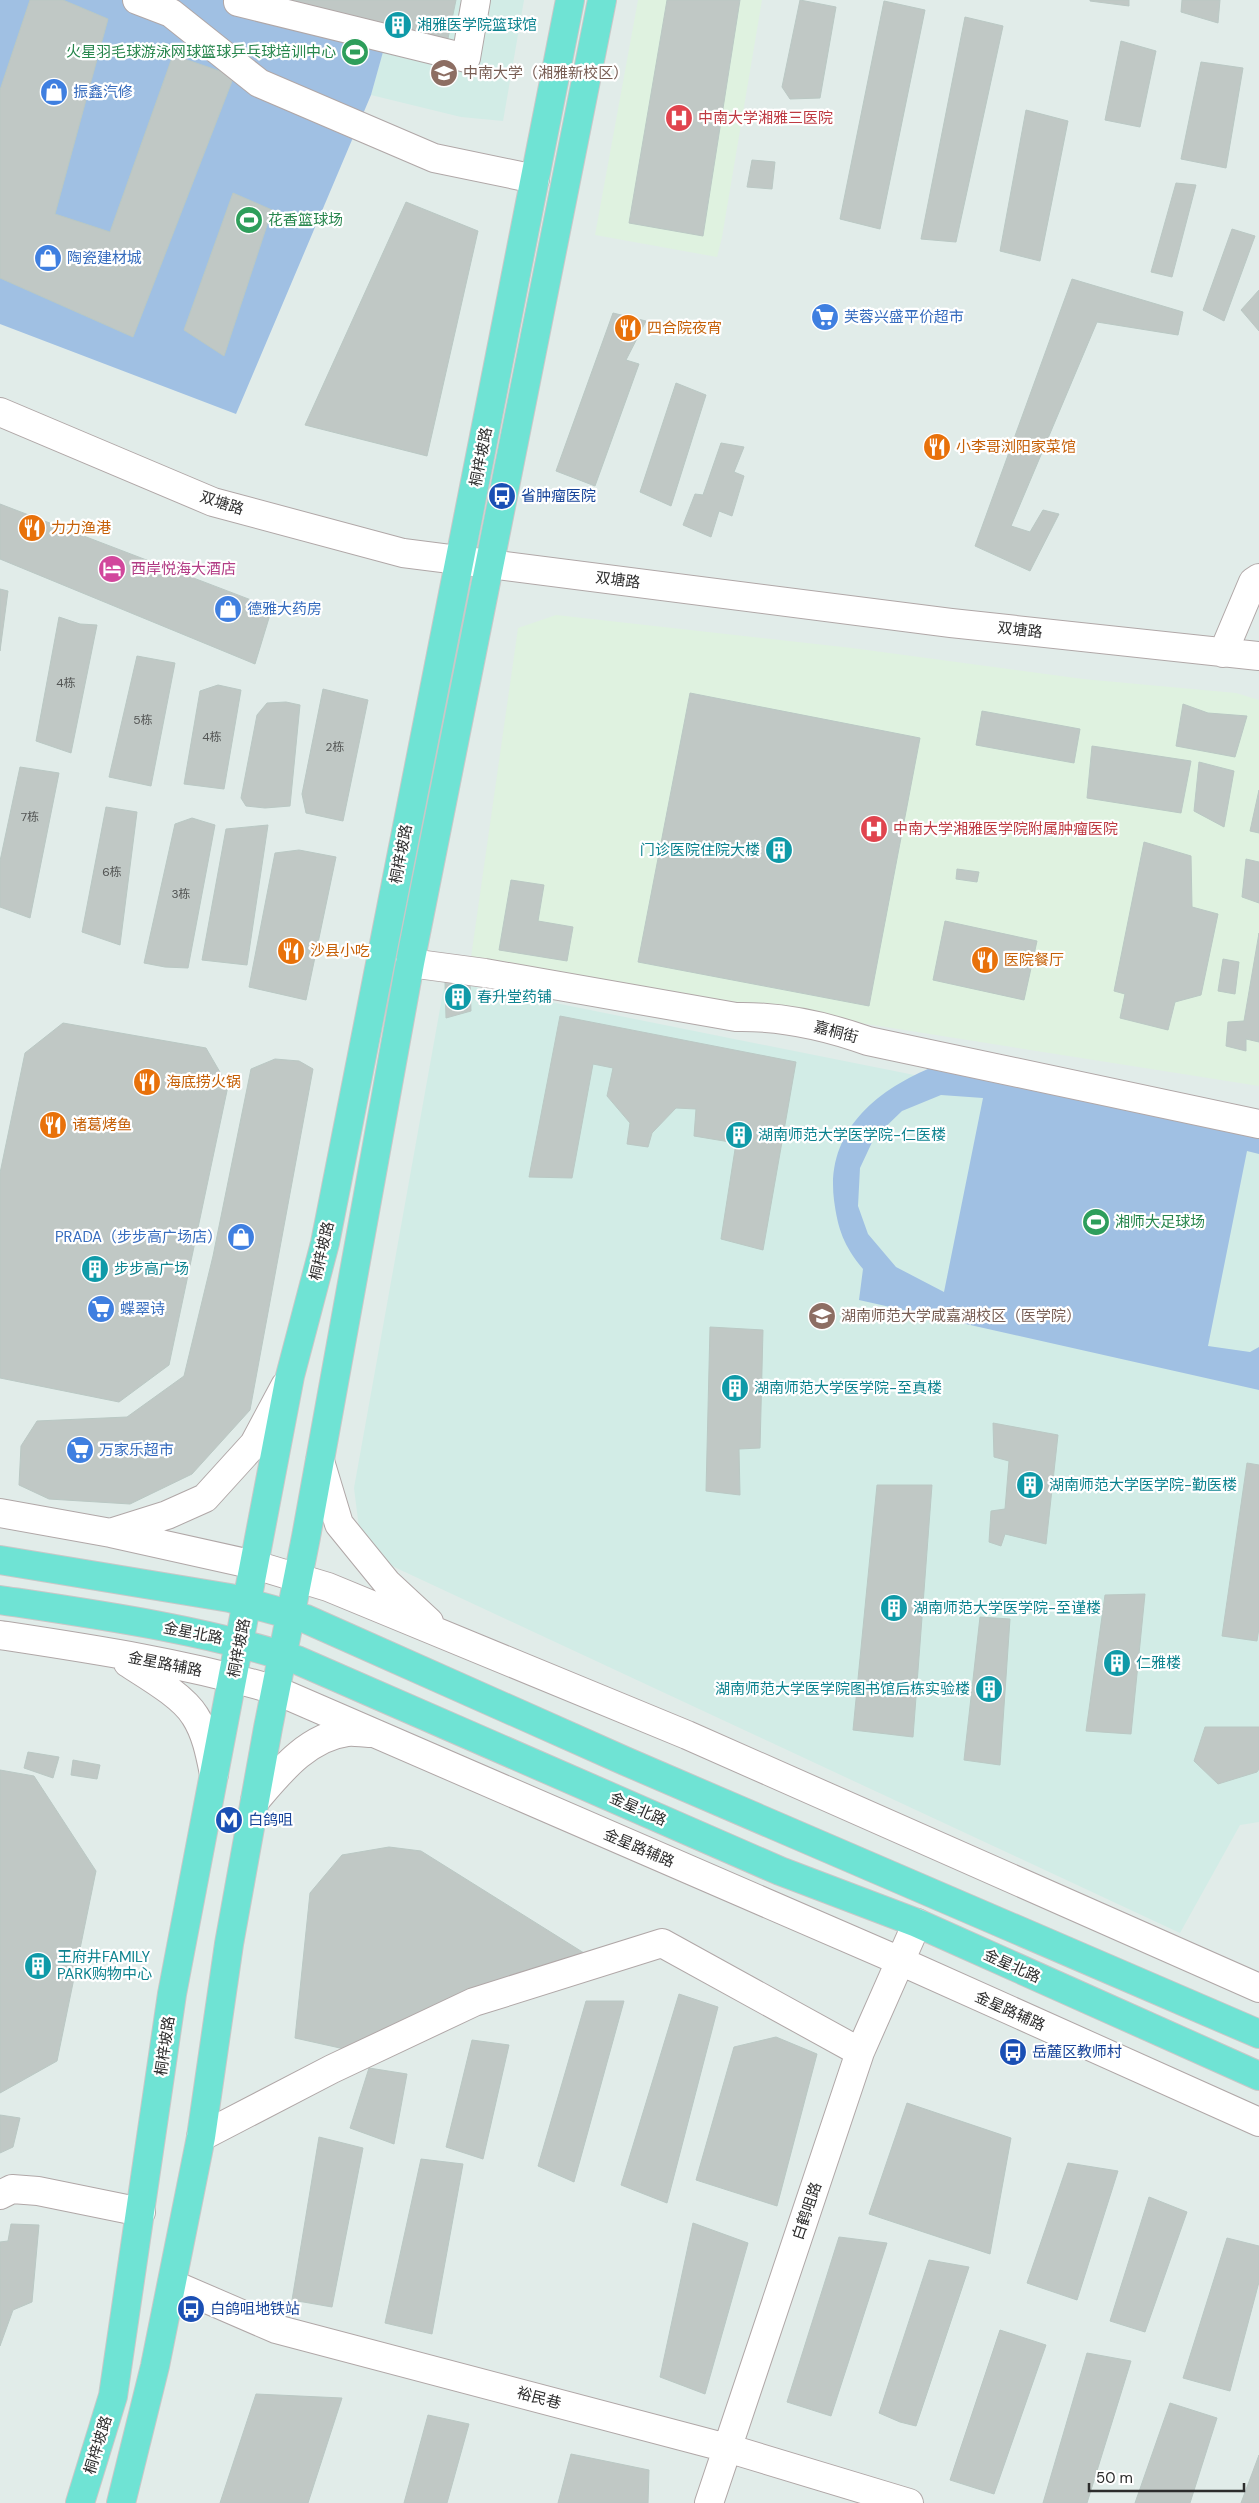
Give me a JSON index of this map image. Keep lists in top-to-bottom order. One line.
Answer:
{"streets":{"main road":["桐梓坡路","金星北路"],"street":["双塘路","嘉桐街","金星路辅路","白鹤咀路","裕民巷"]},"crossings":[["桐梓坡路","双塘路"],["桐梓坡路","嘉桐街"],["桐梓坡路","金星北路"],["桐梓坡路","金星路辅路"],["桐梓坡路","裕民巷"],["金星北路","白鹤咀路"],["金星路辅路","白鹤咀路"],["白鹤咀路","裕民巷"]],"places":{"building":["湘雅医学院篮球馆","门诊医院住院大楼","春升堂药铺","湖南师范大学医学院-仁医楼","步步高广场","湖南师范大学医学院-至真楼","湖南师范大学医学院-勤医楼","湖南师范大学医学院-至谨楼","仁雅楼","湖南师范大学医学院图书馆后栋实验楼","王府井FAMILY PARK购物中心"],"sports":["火星羽毛球游泳网球篮球乒乓球培训中心","花香篮球场","湘师大足球场"],"school or university":["中南大学（湘雅新校区）","湖南师范大学咸嘉湖校区（医学院）"],"shop":["振鑫汽修","陶瓷建材城","德雅大药房","PRADA（步步高广场店）"],"hospital":["中南大学湘雅三医院","中南大学湘雅医学院附属肿瘤医院"],"supermarket":["芙蓉兴盛平价超市","蝶翠诗","万家乐超市"],"restaurant":["四合院夜宵","小李哥浏阳家菜馆","力力渔港","沙县小吃","医院餐厅","海底捞火锅","诸葛烤鱼"],"bus stop":["省肿瘤医院","岳麓区教师村","白鸽咀地铁站"],"hotel":["西岸悦海大酒店"],"metro station":["白鸽咀"]},"house_numbers":["4栋","5栋","4栋","2栋","7栋","6栋","3栋"],"scale_bar":"50 m"}
